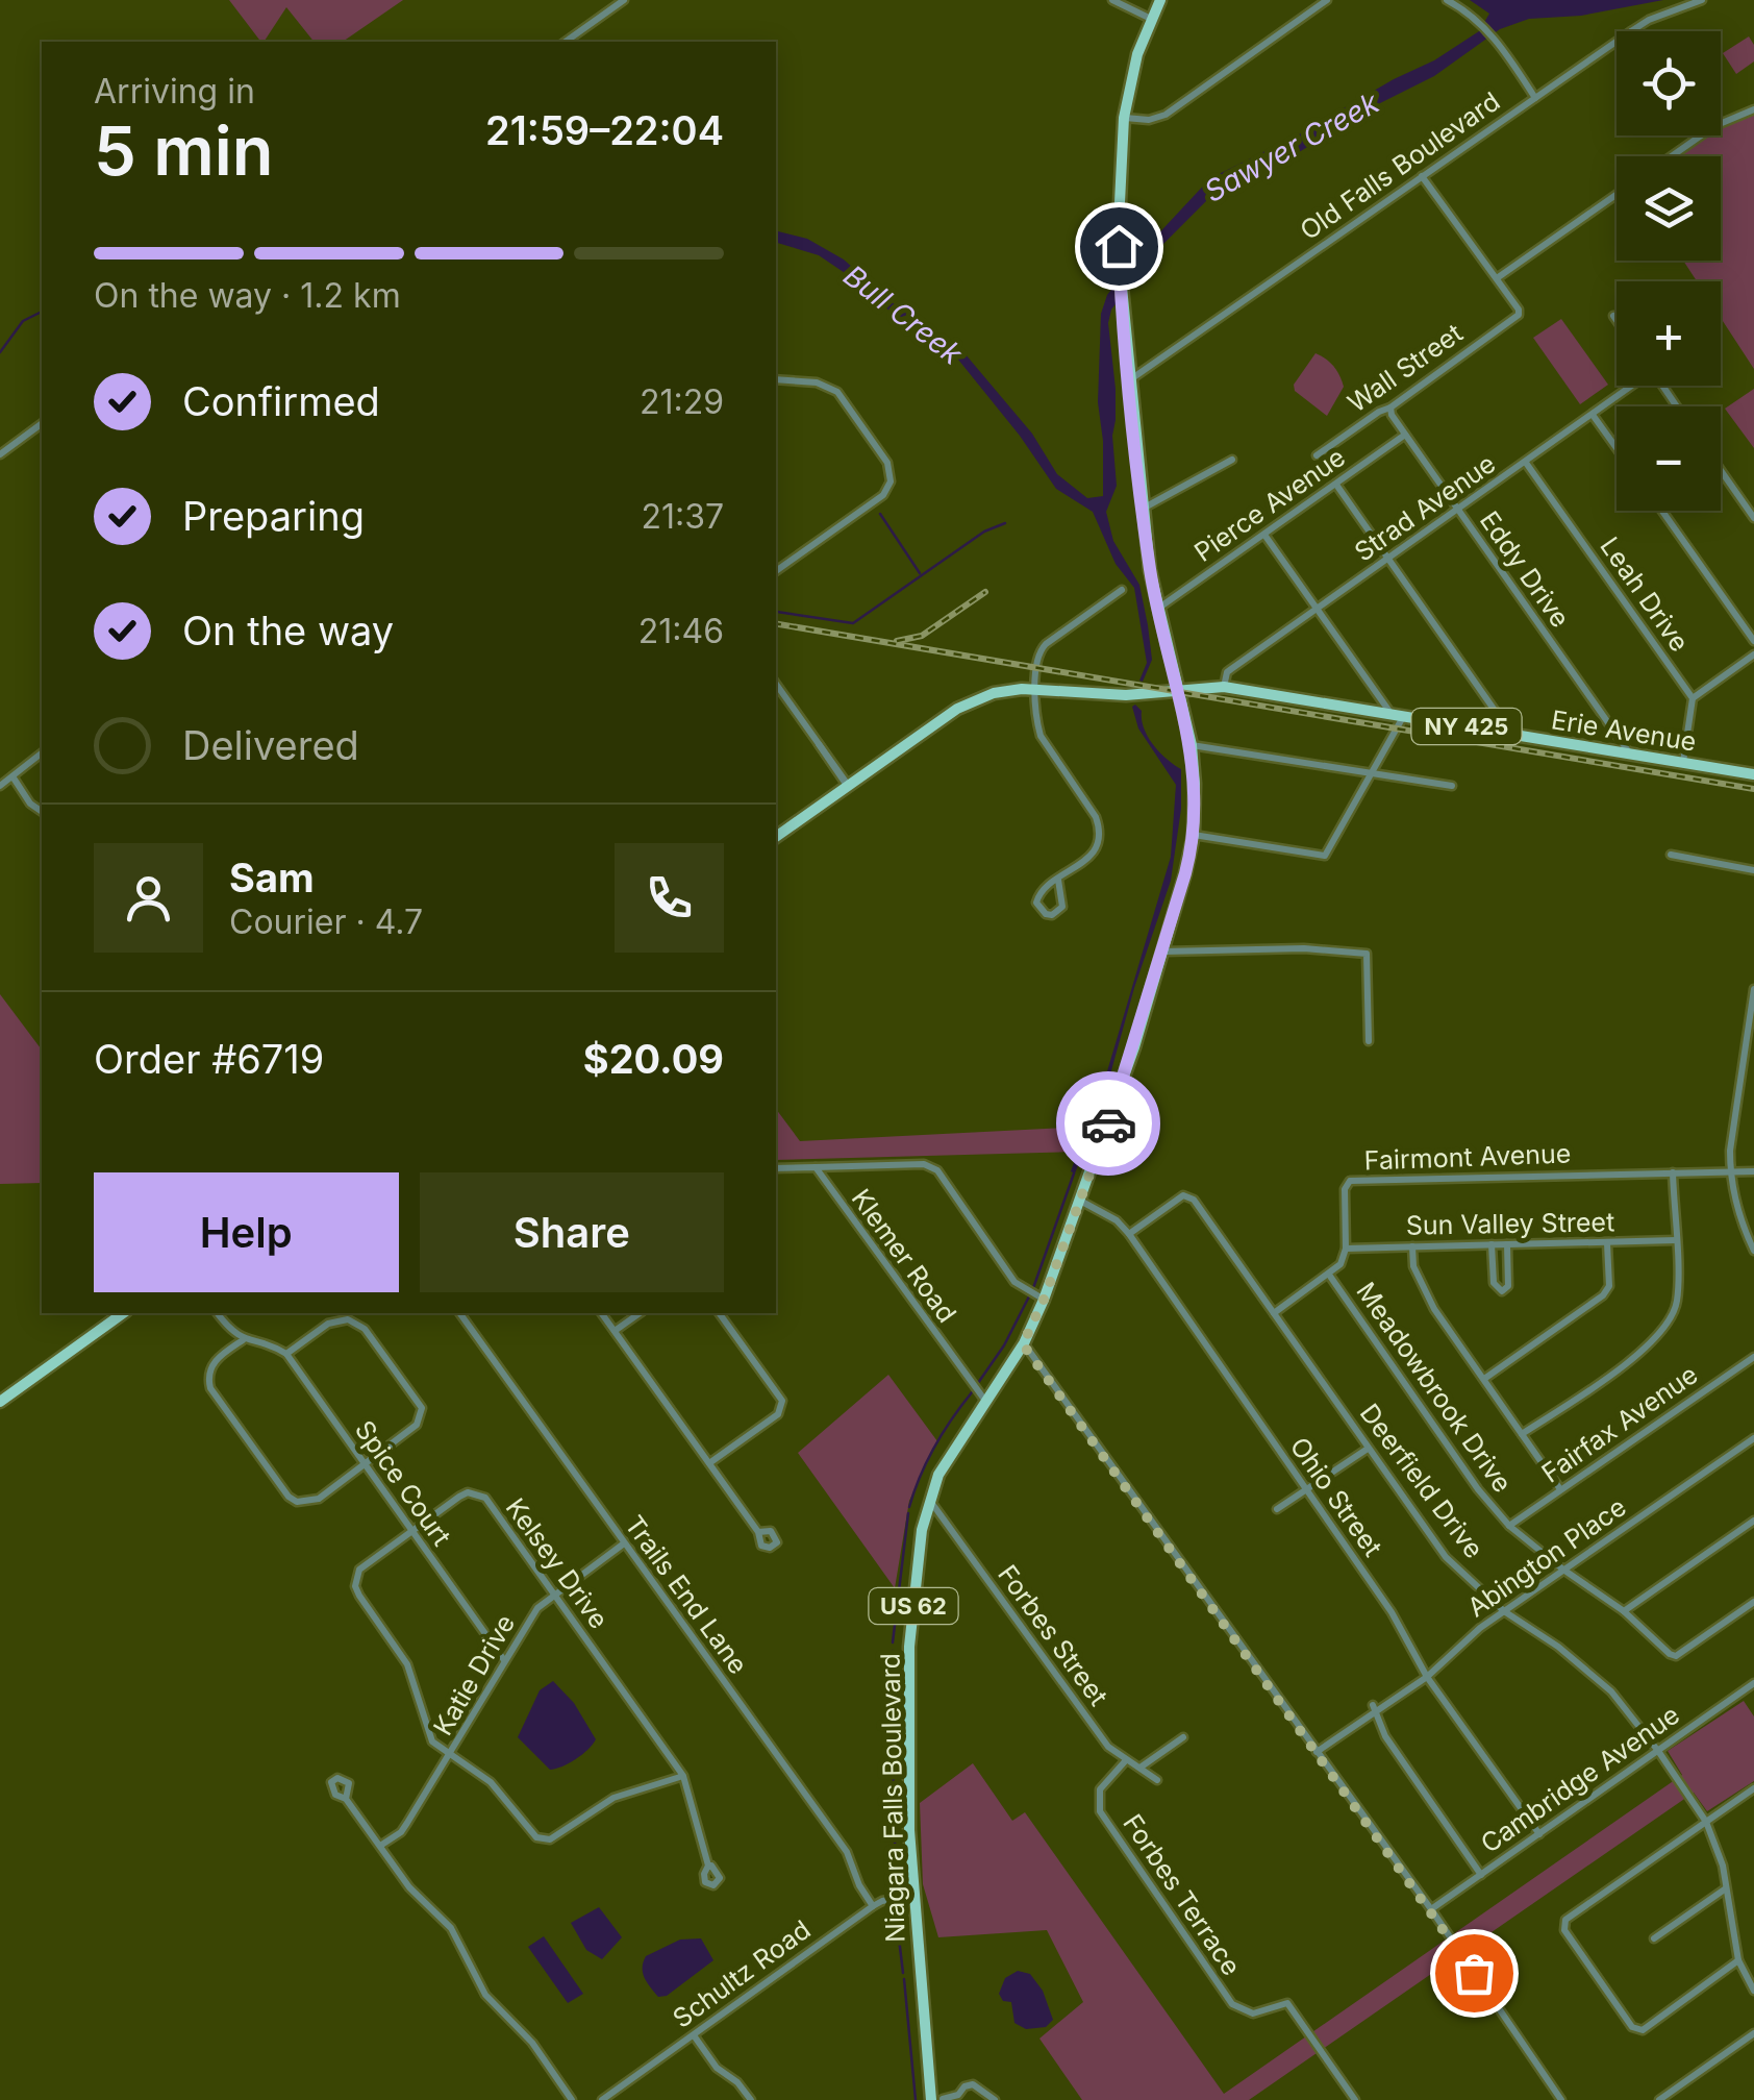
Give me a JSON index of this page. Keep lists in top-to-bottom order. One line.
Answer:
{"streets":{"main road":["NY 425","Erie Avenue","US 62","Niagara Falls Boulevard"],"street":["Old Falls Boulevard","Wall Street","Pierce Avenue","Strad Avenue","Eddy Drive","Leah Drive","Fairmont Avenue","Sun Valley Street","Klemer Road","Meadowbrook Drive","Fairfax Avenue","Deerfield Drive","Spice Court","Ohio Street","Abington Place","Kelsey Drive","Trails End Lane","Forbes Street","Katie Drive","Cambridge Avenue","Forbes Terrace","Schultz Road"]},"crossings":[["Old Falls Boulevard","Niagara Falls Boulevard"],["Wall Street","Eddy Drive"],["Pierce Avenue","Eddy Drive"],["Pierce Avenue","Niagara Falls Boulevard"],["Strad Avenue","Eddy Drive"],["Strad Avenue","Leah Drive"],["Strad Avenue","Erie Avenue"],["Eddy Drive","Erie Avenue"],["NY 425","Erie Avenue"],["NY 425","Niagara Falls Boulevard"],["Erie Avenue","Niagara Falls Boulevard"],["Fairmont Avenue","Sun Valley Street"],["Klemer Road","Niagara Falls Boulevard"],["Meadowbrook Drive","Fairfax Avenue"],["Meadowbrook Drive","Abington Place"],["Deerfield Drive","Ohio Street"],["Deerfield Drive","Abington Place"],["Deerfield Drive","Cambridge Avenue"],["Spice Court","Kelsey Drive"],["Spice Court","Katie Drive"],["Ohio Street","Abington Place"],["Ohio Street","Cambridge Avenue"],["Ohio Street","Niagara Falls Boulevard"],["Kelsey Drive","Katie Drive"],["Trails End Lane","Katie Drive"],["Trails End Lane","Schultz Road"],["Forbes Street","Niagara Falls Boulevard"],["Forbes Street","Forbes Terrace"],["Niagara Falls Boulevard","Schultz Road"]],"water":["Sawyer Creek","Bull Creek"],"page":{"map_buttons":["+","−"],"heading":["5 min","Arriving in","21:59–22:04"],"panel":["Sam","Courier · 4.7","Order #6719","$20.09"],"bar":"On the way · 1.2 km","list":[["Confirmed","21:29"],["Preparing","21:37"],["On the way","21:46"],"Delivered"],"buttons":["Help","Share"]}}
